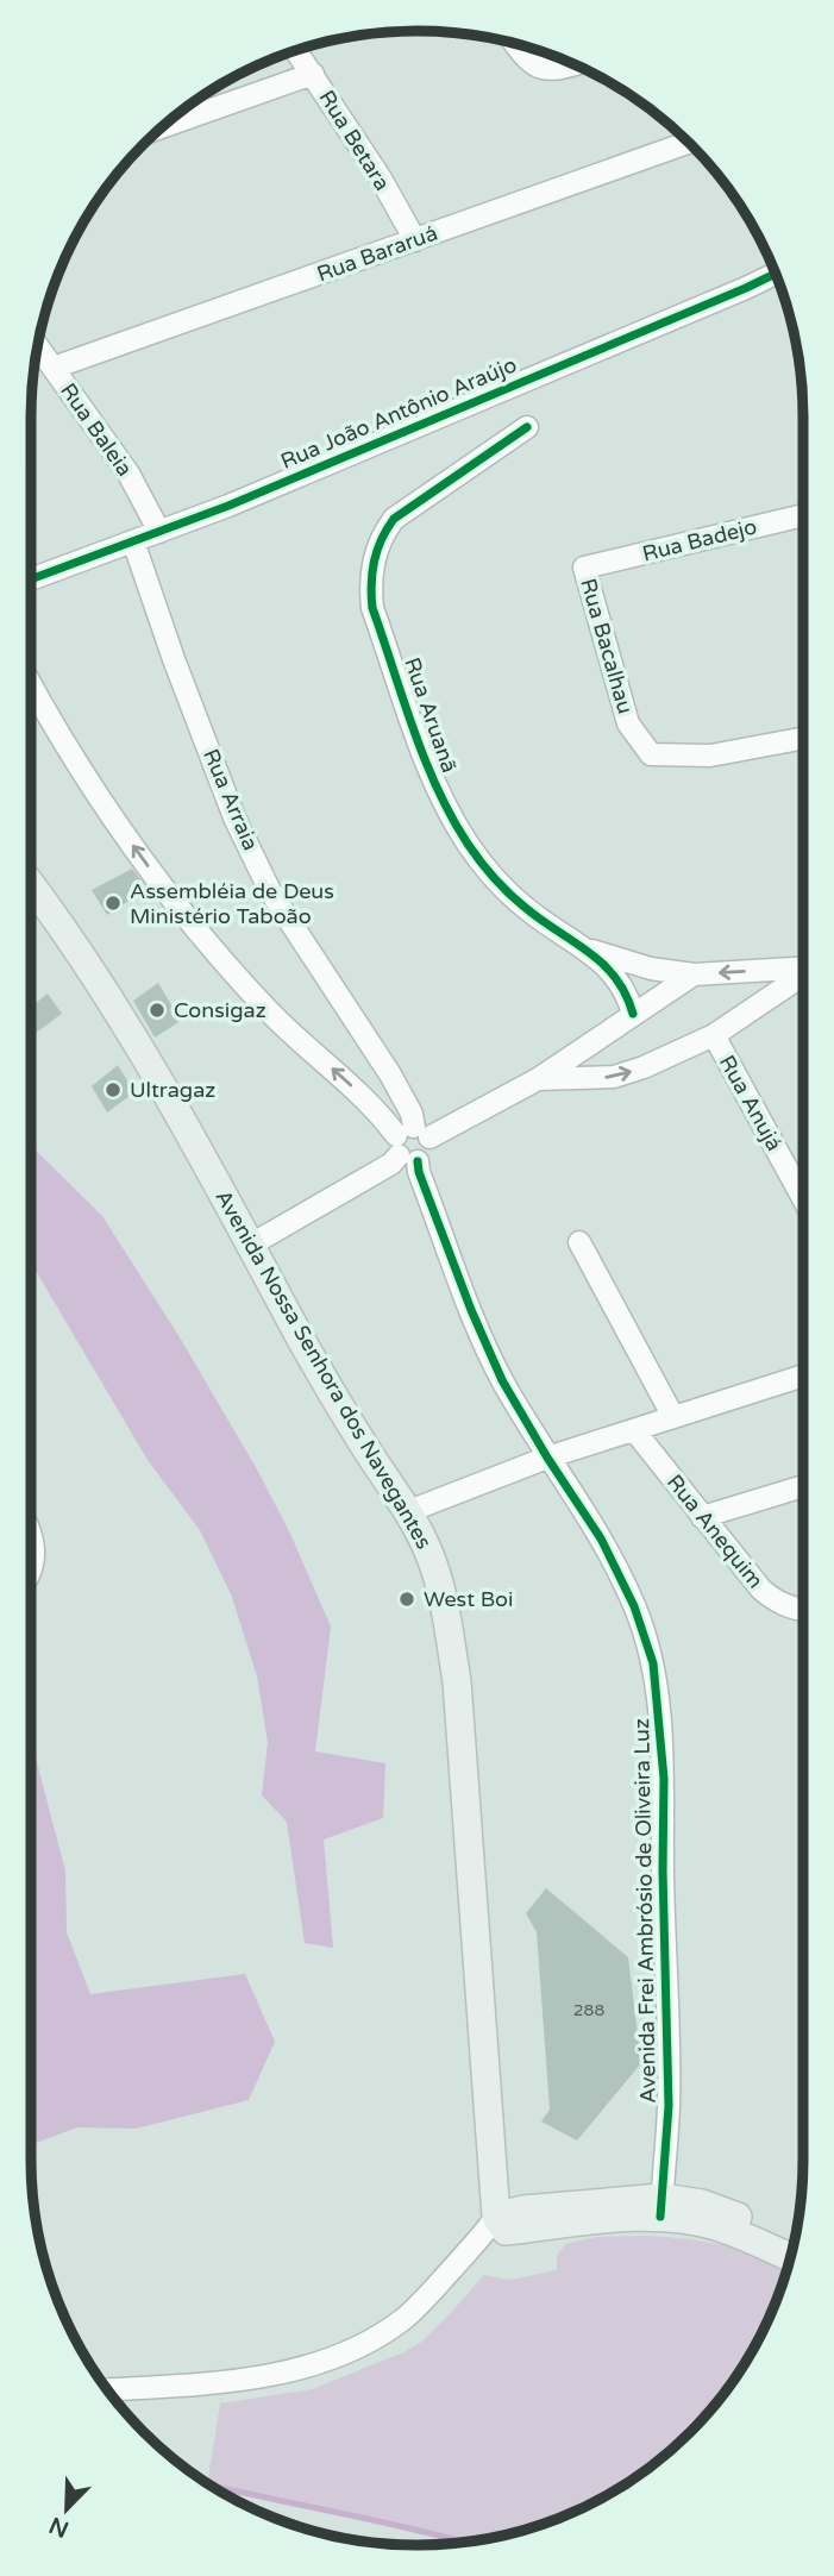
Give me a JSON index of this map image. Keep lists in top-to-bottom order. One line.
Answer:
{"streets":{"main road":["Avenida Nossa Senhora dos Navegantes"],"street":["Rua Betara","Rua Bararuá","Rua João Antônio Araújo","Rua Baleia","Rua Badejo","Rua Bacalhau","Rua Aruanã","Rua Arraia","Rua Anujá","Rua Anequim","Avenida Frei Ambrósio de Oliveira Luz"]},"crossings":[["Rua Betara","Rua Bararuá"],["Rua Bararuá","Rua Baleia"],["Rua João Antônio Araújo","Rua Baleia"],["Rua João Antônio Araújo","Rua Arraia"],["Rua Badejo","Rua Bacalhau"],["Rua Arraia","Avenida Frei Ambrósio de Oliveira Luz"]],"places":["Assembléia de Deus Ministério Taboão","Consigaz","Ultragaz","West Boi"],"house_numbers":["288"],"north":"bottom left"}
